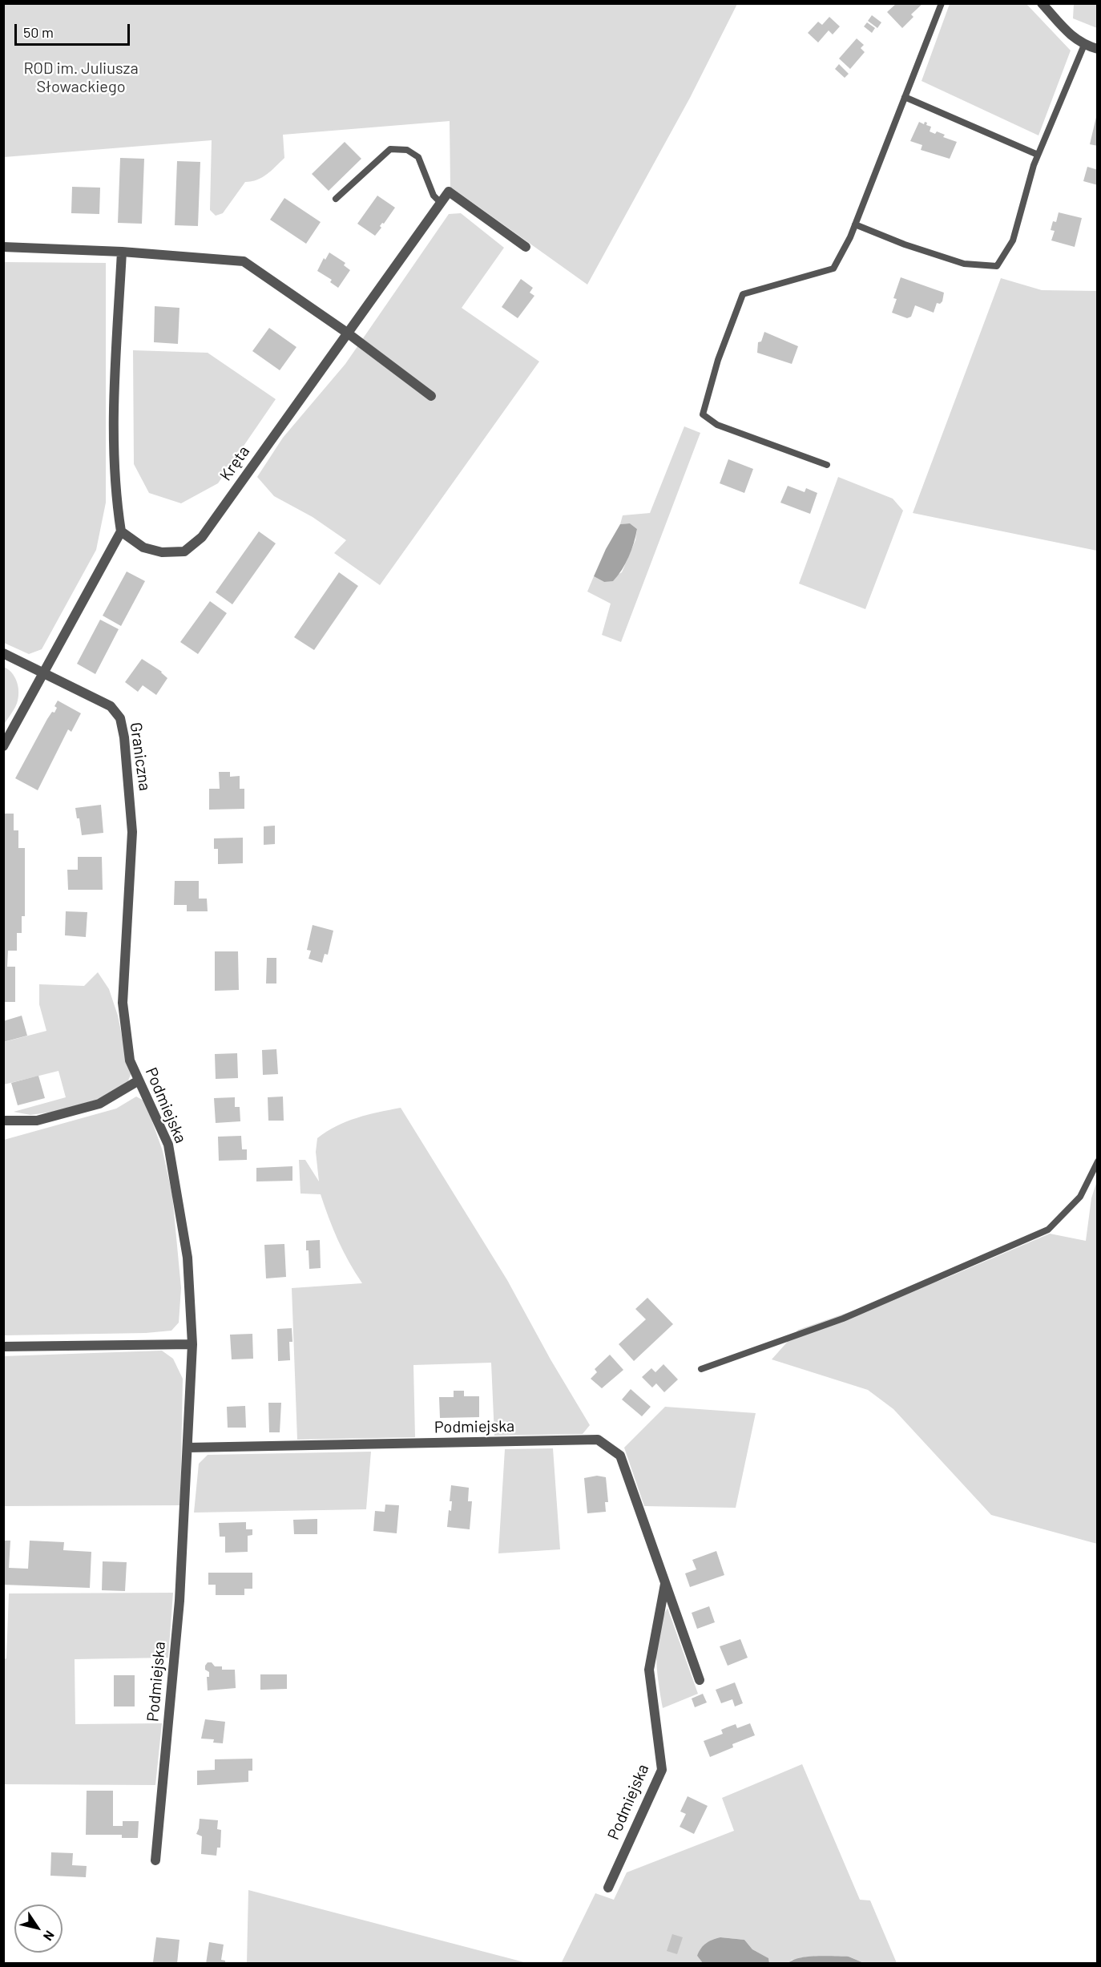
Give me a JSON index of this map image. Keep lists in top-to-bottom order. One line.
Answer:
{"streets":{"street":["Kręta","Graniczna","Podmiejska"]},"crossings":[["Graniczna","Podmiejska"]],"parks":["ROD im. Juliusza Słowackiego"],"scale_bar":"50 m","north":"bottom right"}
